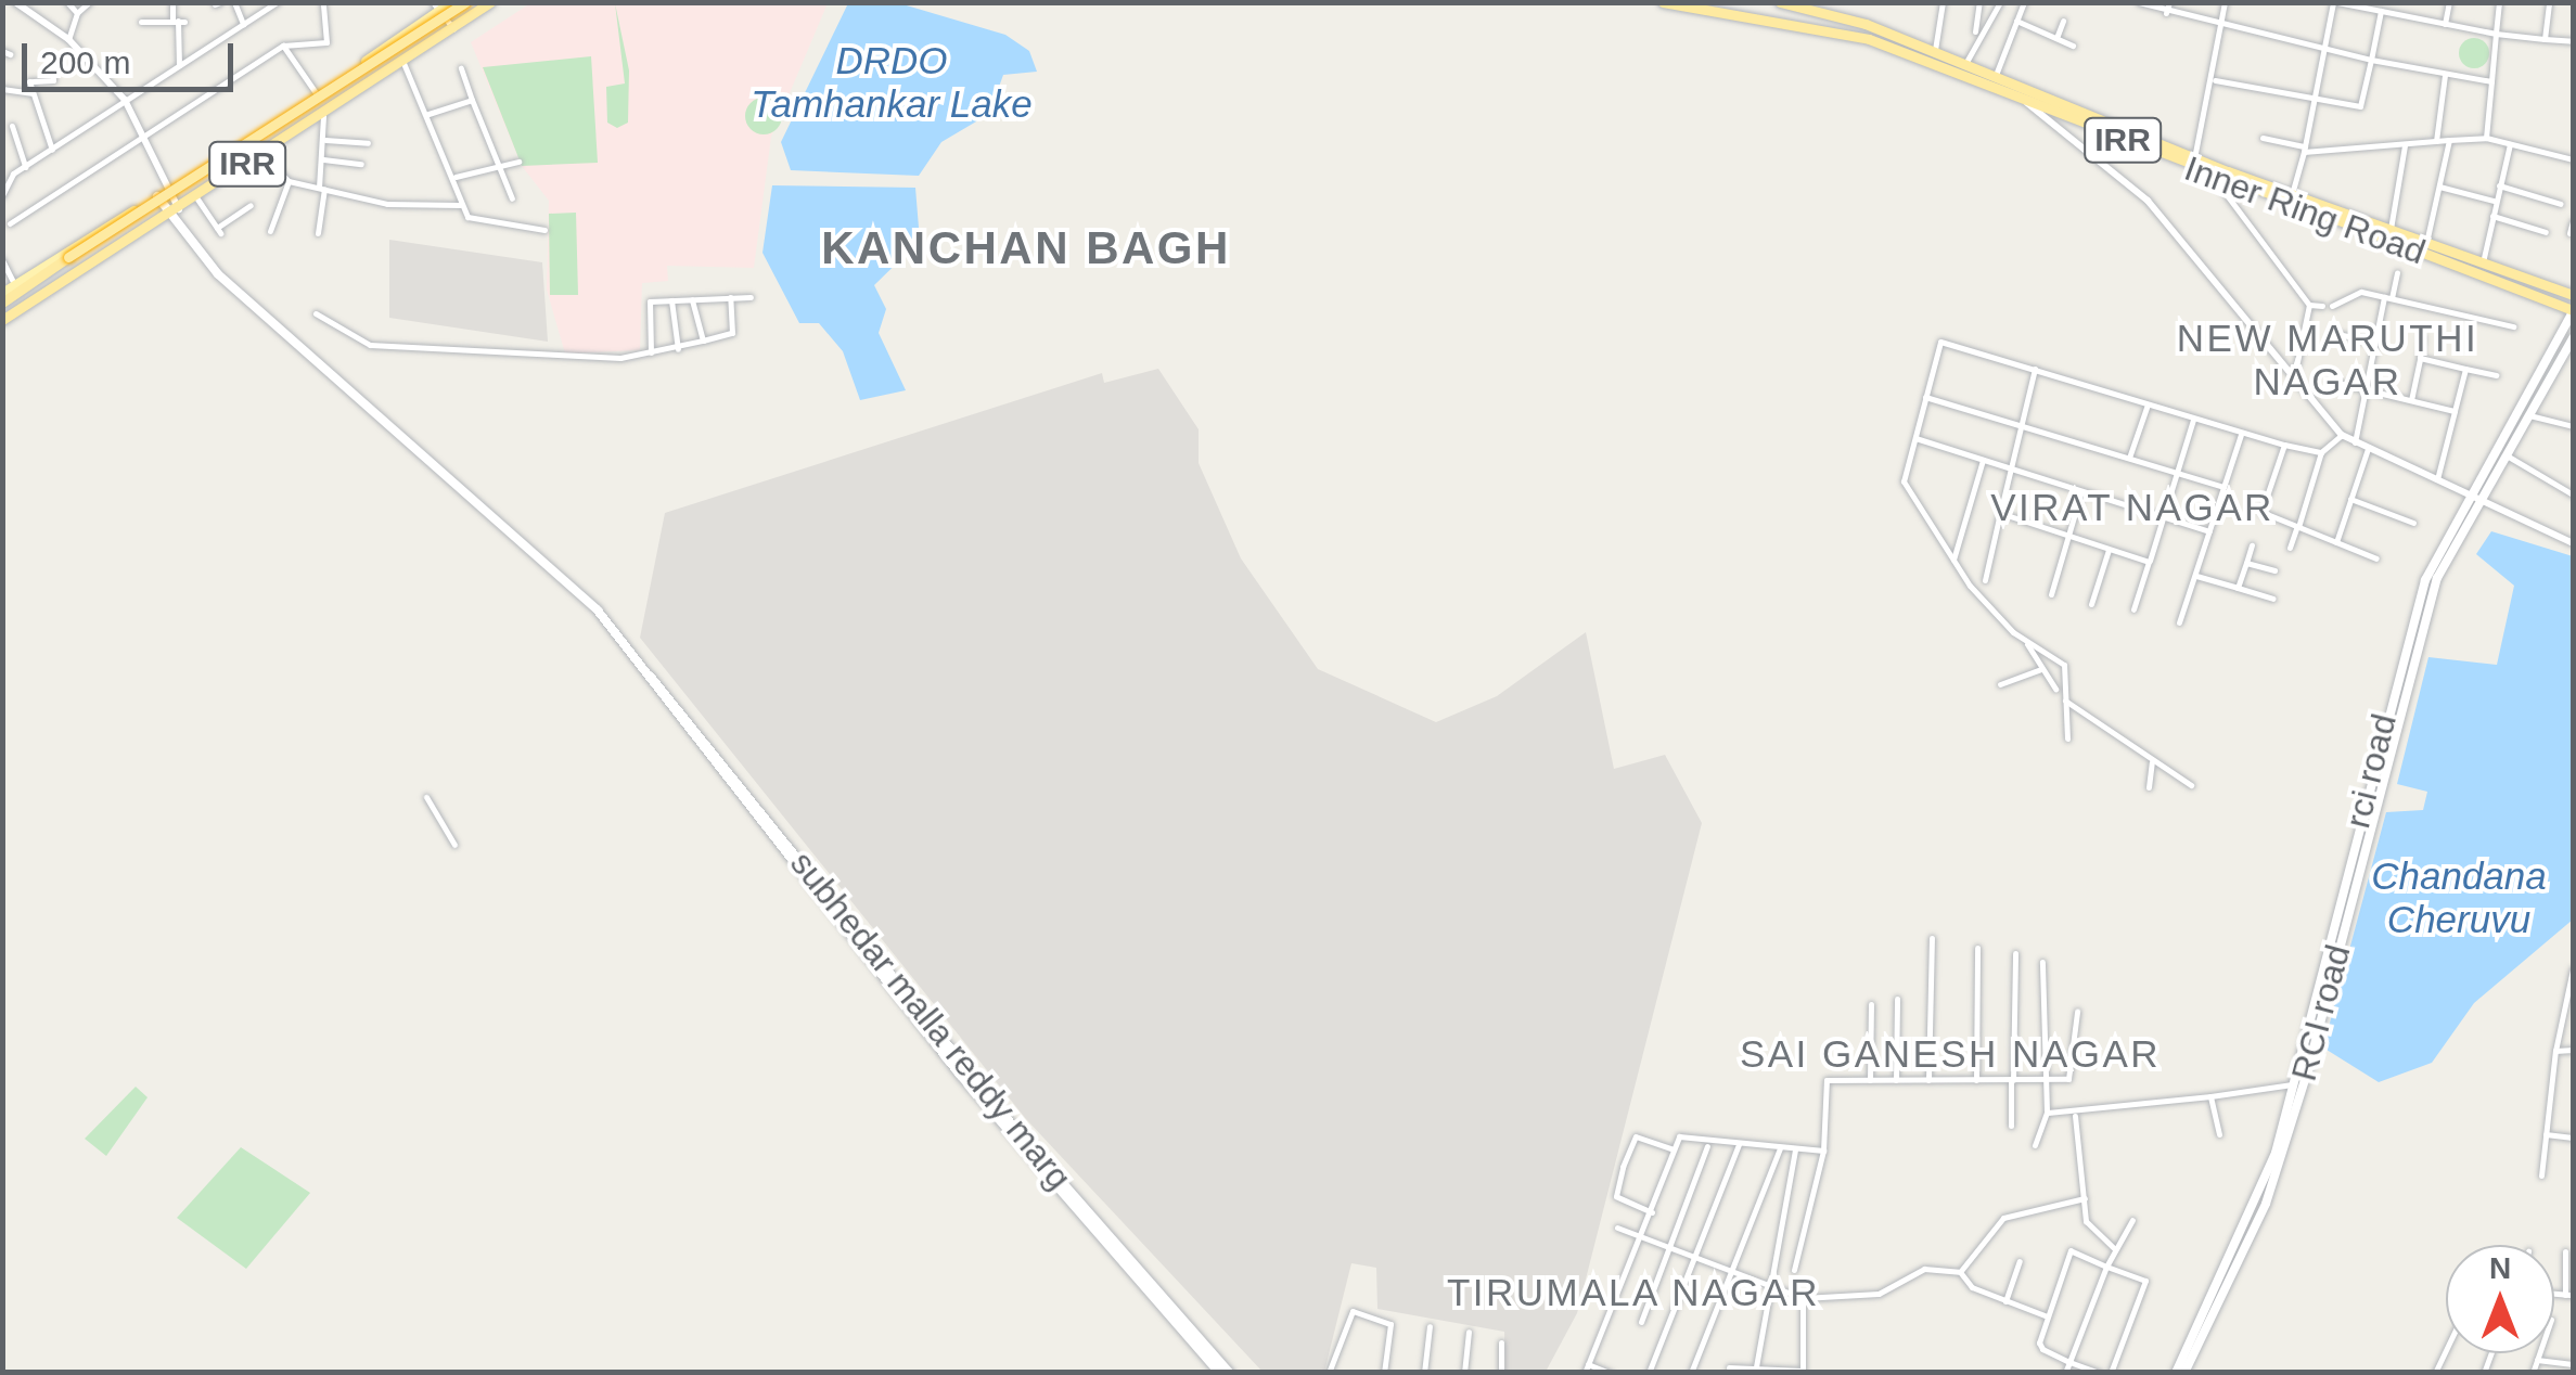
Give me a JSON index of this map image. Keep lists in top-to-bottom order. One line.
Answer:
{"streets":{"highway":["IRR","Inner Ring Road"],"main road":["rci road","RCI road","subhedar malla reddy marg"]},"crossings":[["IRR","subhedar malla reddy marg"],["rci road","RCI road"]],"districts":["KANCHAN BAGH","NEW MARUTHI NAGAR","VIRAT NAGAR","SAI GANESH NAGAR","TIRUMALA NAGAR"],"water":["DRDO Tamhankar Lake","Chandana Cheruvu"],"scale_bar":"200 m","north":"top"}
